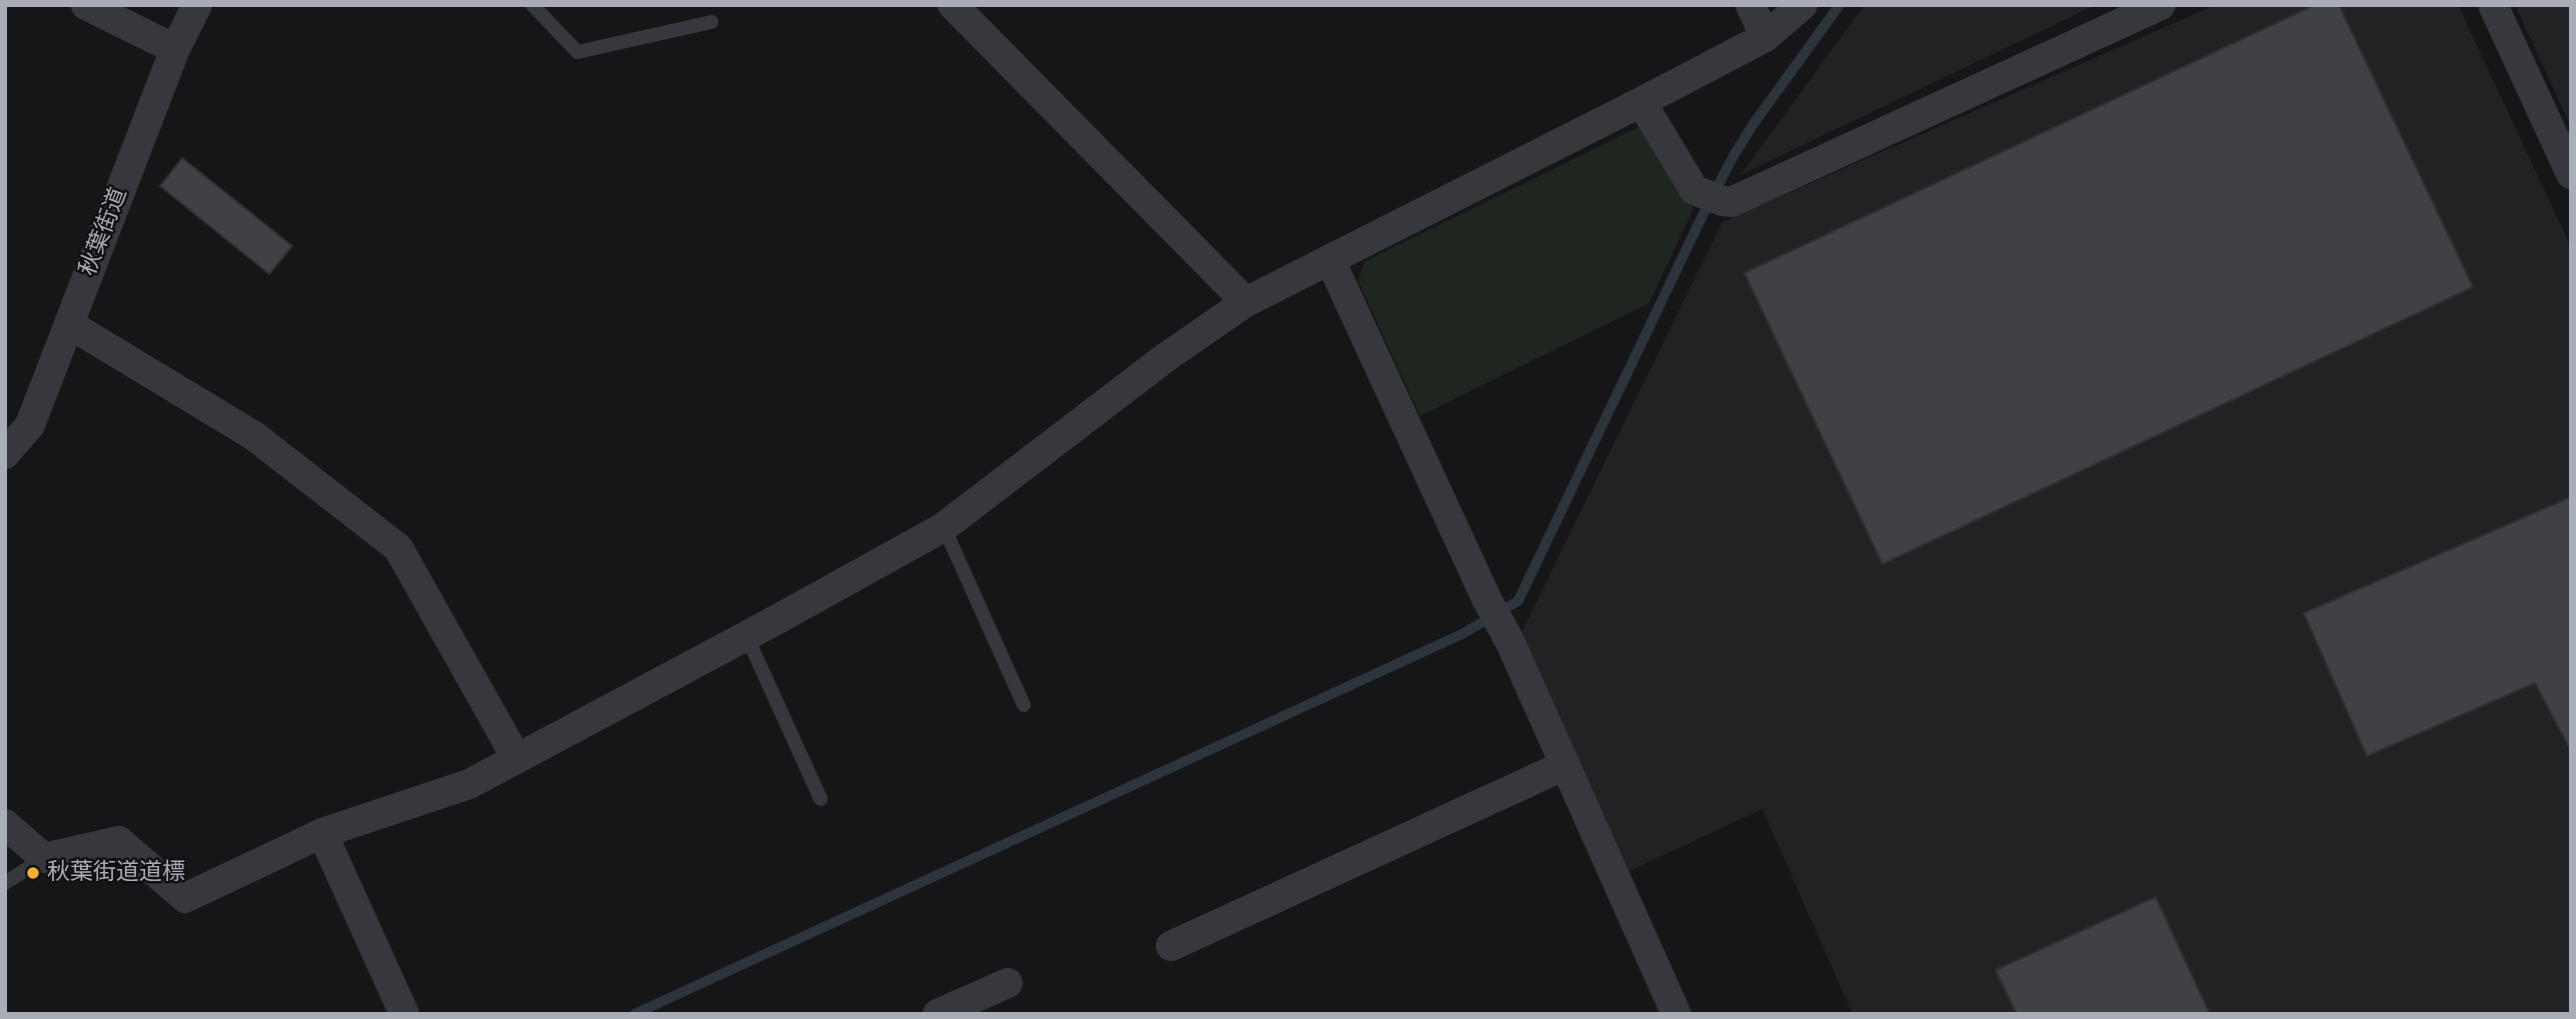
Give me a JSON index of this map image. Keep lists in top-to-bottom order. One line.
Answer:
{"streets":{"street":["秋葉街道"]},"places":["秋葉街道道標"]}
